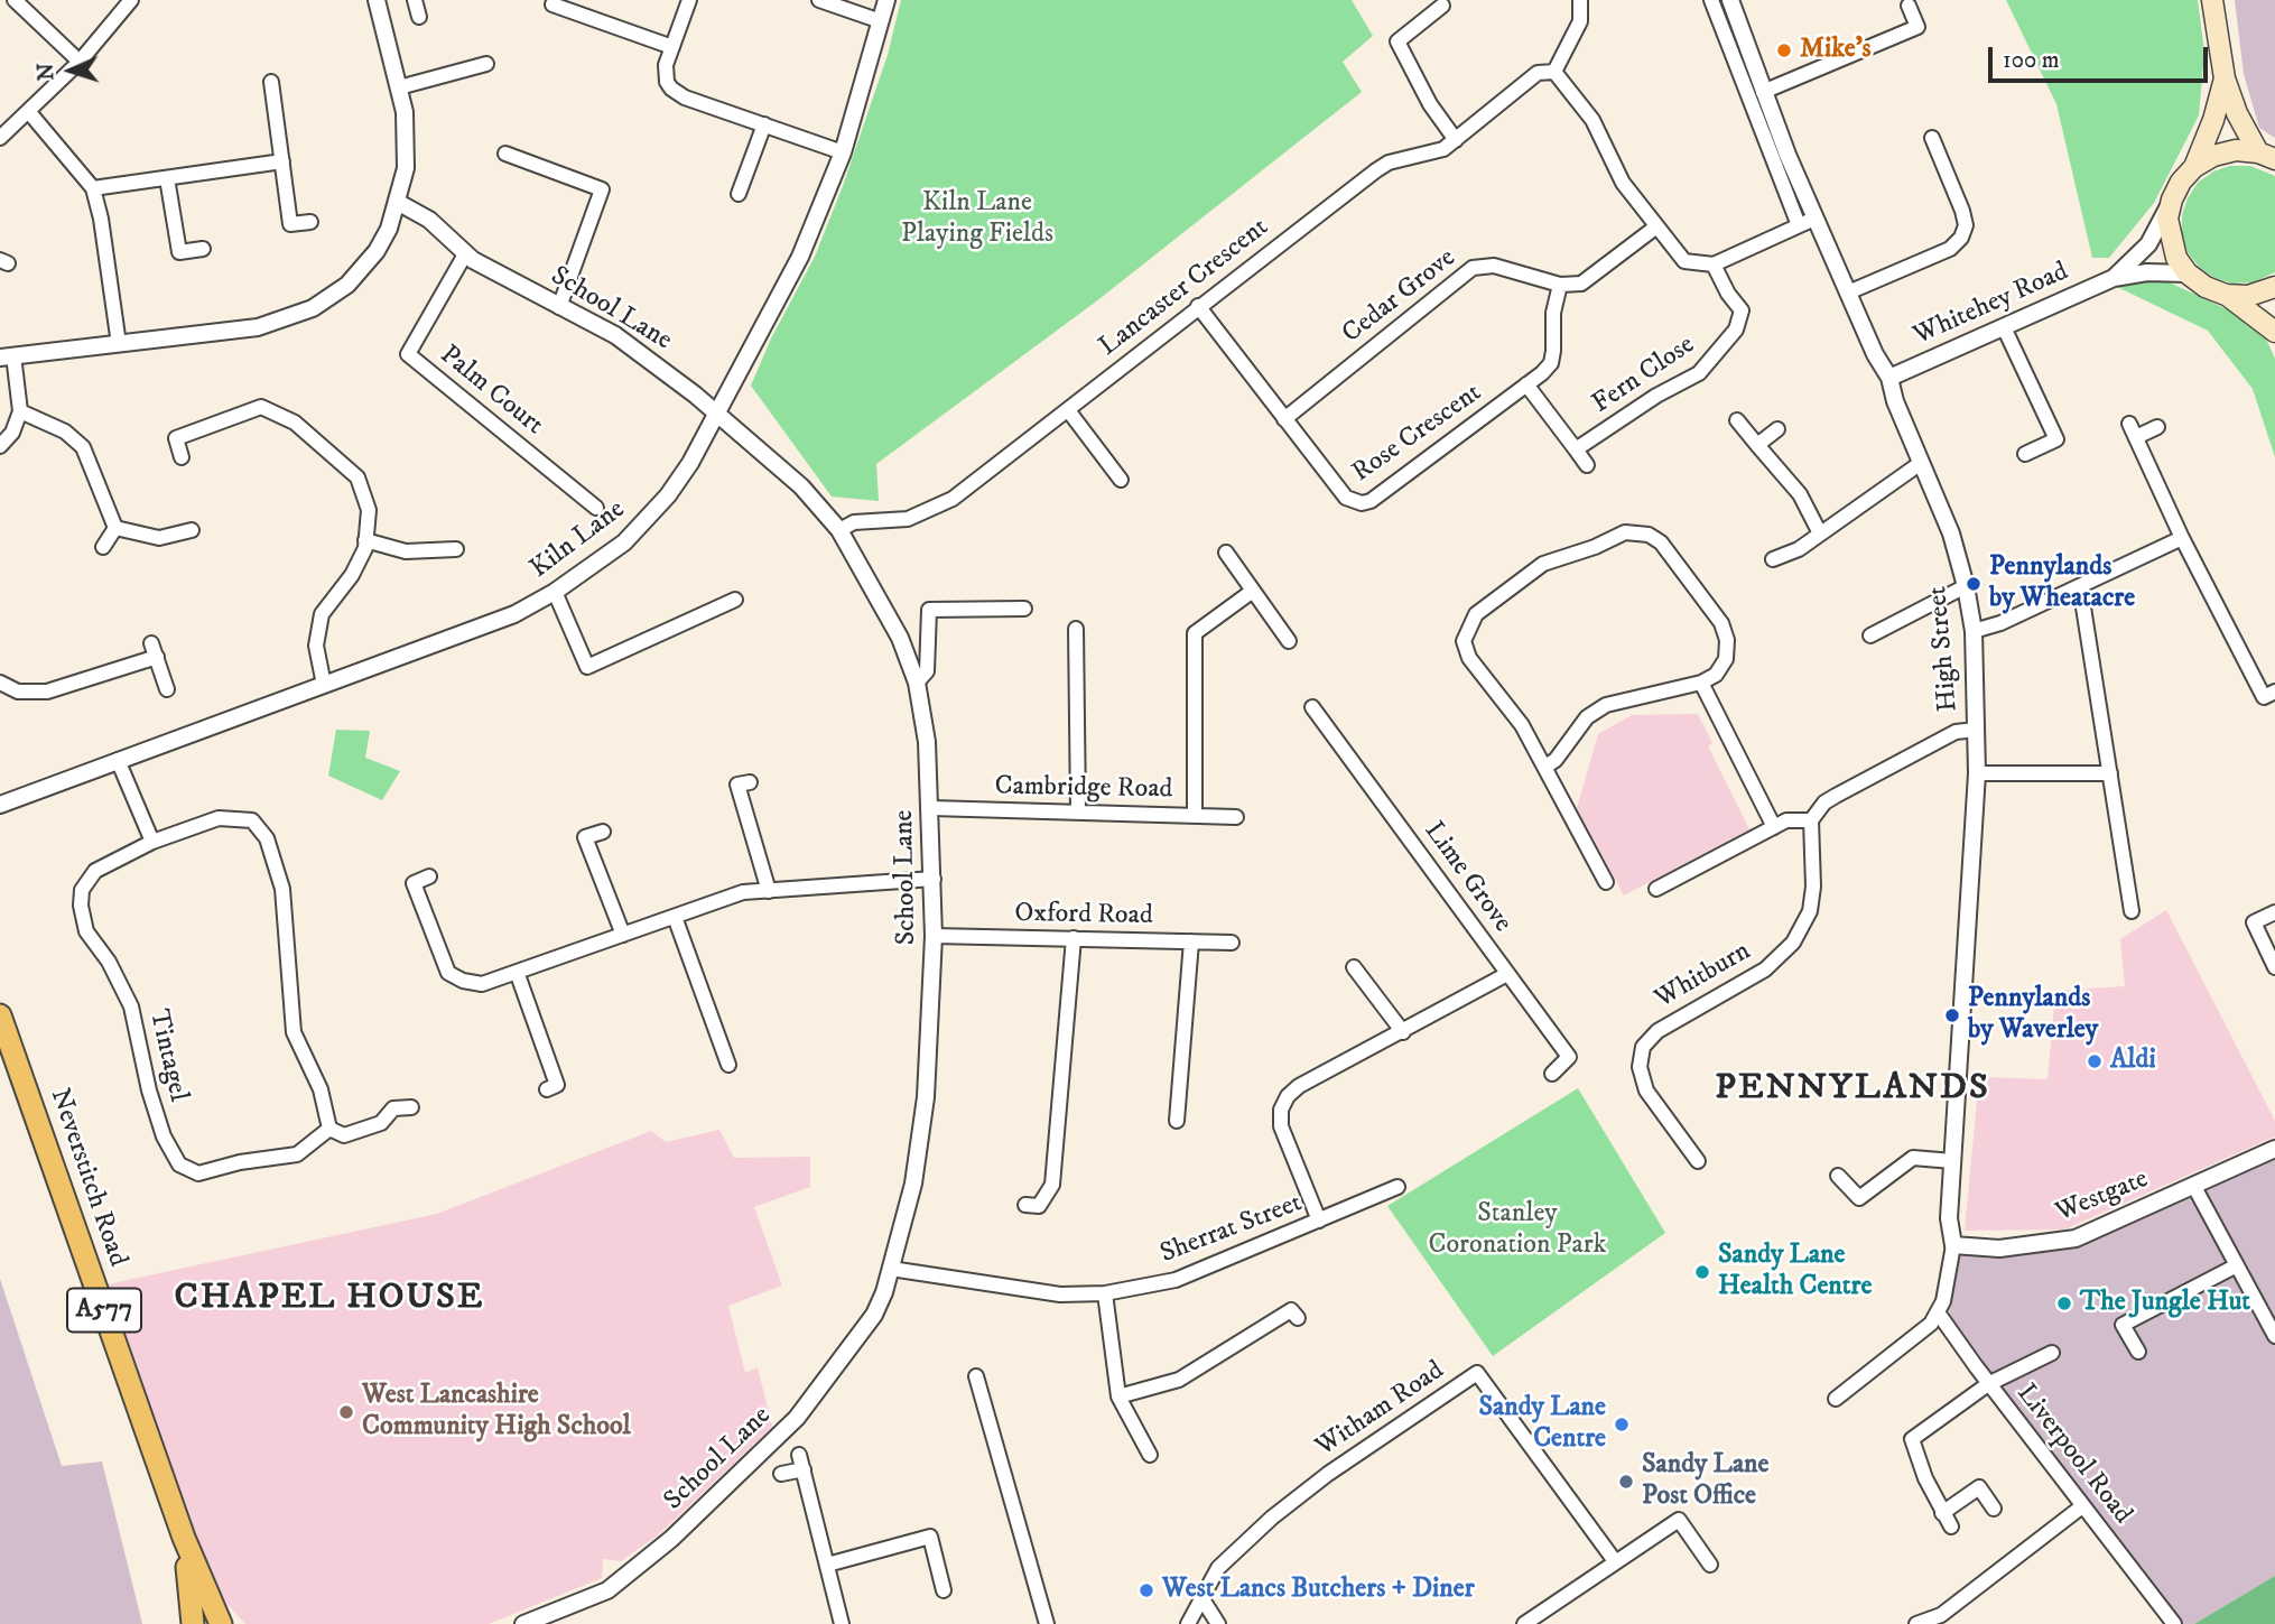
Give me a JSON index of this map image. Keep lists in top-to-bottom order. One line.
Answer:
{"streets":{"main road":["Neverstitch Road","A577"],"street":["Lancaster Crescent","Cedar Grove","Whitehey Road","School Lane","Fern Close","Palm Court","Rose Crescent","Kiln Lane","High Street","Cambridge Road","Lime Grove","Oxford Road","Whitburn","Tintagel","Westgate","Sherrat Street","Witham Road","Liverpool Road"]},"crossings":[["Lancaster Crescent","School Lane"],["Lancaster Crescent","Rose Crescent"],["Cedar Grove","Rose Crescent"],["Whitehey Road","High Street"],["School Lane","Palm Court"],["School Lane","Kiln Lane"],["School Lane","Cambridge Road"],["School Lane","Oxford Road"],["School Lane","Sherrat Street"],["Fern Close","Rose Crescent"],["High Street","Westgate"]],"districts":["PENNYLANDS","CHAPEL HOUSE"],"parks":["Kiln Lane Playing Fields","Stanley Coronation Park"],"places":["Mike's","Pennylands by Wheatacre","Pennylands by Waverley","Aldi","Sandy Lane Health Centre","The Jungle Hut","West Lancashire Community High School","Sandy Lane Centre","Sandy Lane Post Office","West Lancs Butchers + Diner"],"scale_bar":"100 m","north":"left"}
